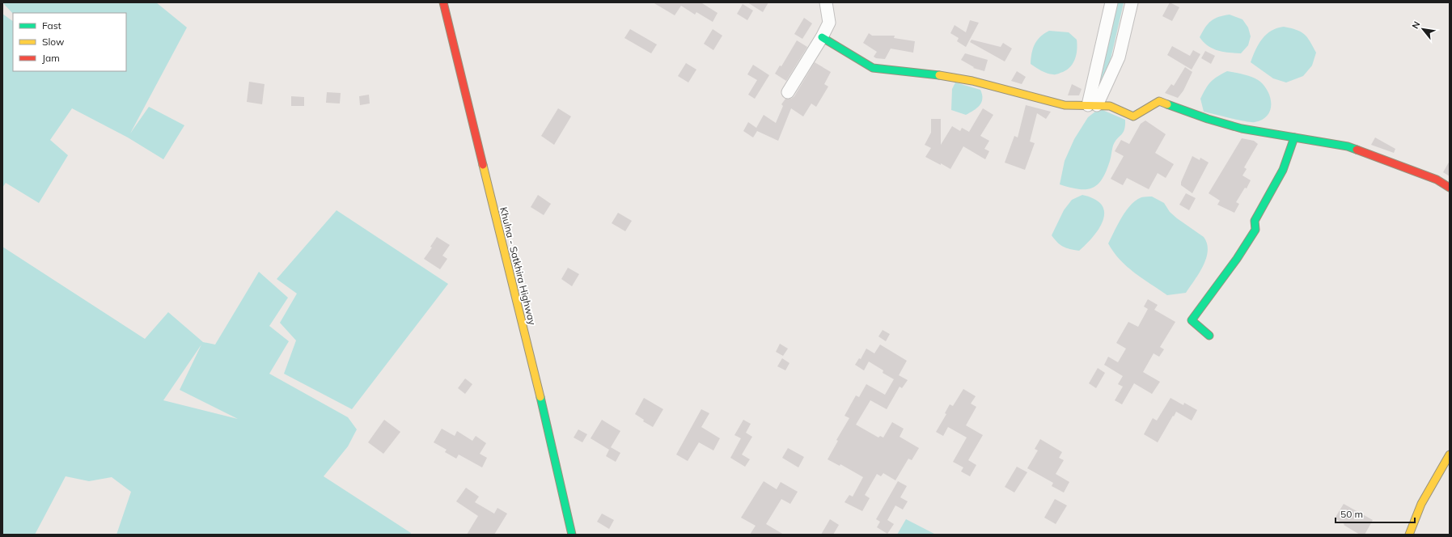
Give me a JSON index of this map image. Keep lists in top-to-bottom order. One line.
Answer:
{"streets":{"main road":["Khulna - Satkhira Highway"]},"legend":["Fast","Slow","Jam"],"scale_bar":"50 m","north":"top left"}
